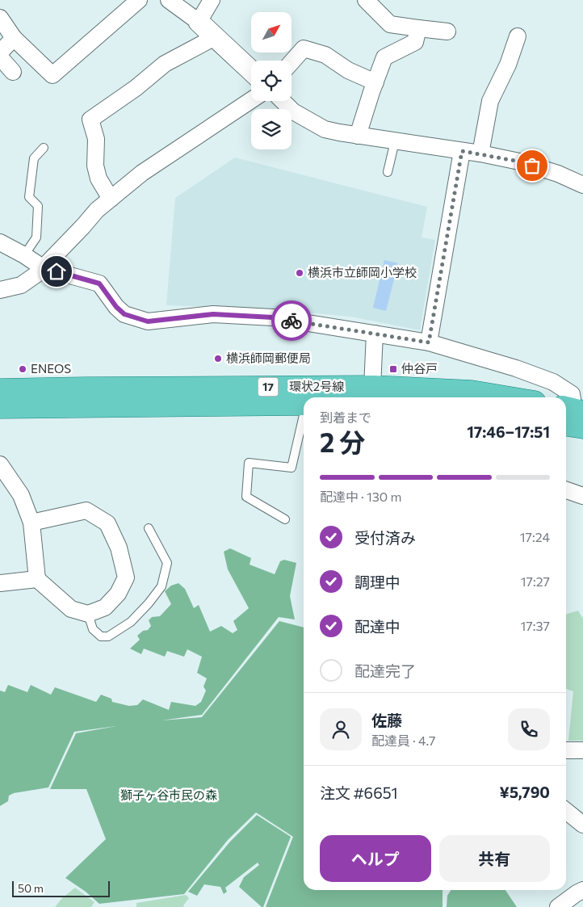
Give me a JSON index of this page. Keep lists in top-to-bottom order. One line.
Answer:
{"streets":{"main road":["17","環状2号線"]},"parks":["獅子ヶ谷市民の森"],"places":{"other":["横浜市立師岡小学校","横浜師岡郵便局","ENEOS"],"transit":["仲谷戸"]},"scale_bar":"50 m","north":"top right","page":{"heading":["2 分","到着まで","17:46–17:51"],"panel":["佐藤","配達員 · 4.7","注文 #6651","¥5,790"],"bar":"配達中 · 130 m","list":[["受付済み","17:24"],["調理中","17:27"],["配達中","17:37"],"配達完了"],"buttons":["ヘルプ","共有"],"scale":"50 m"}}
